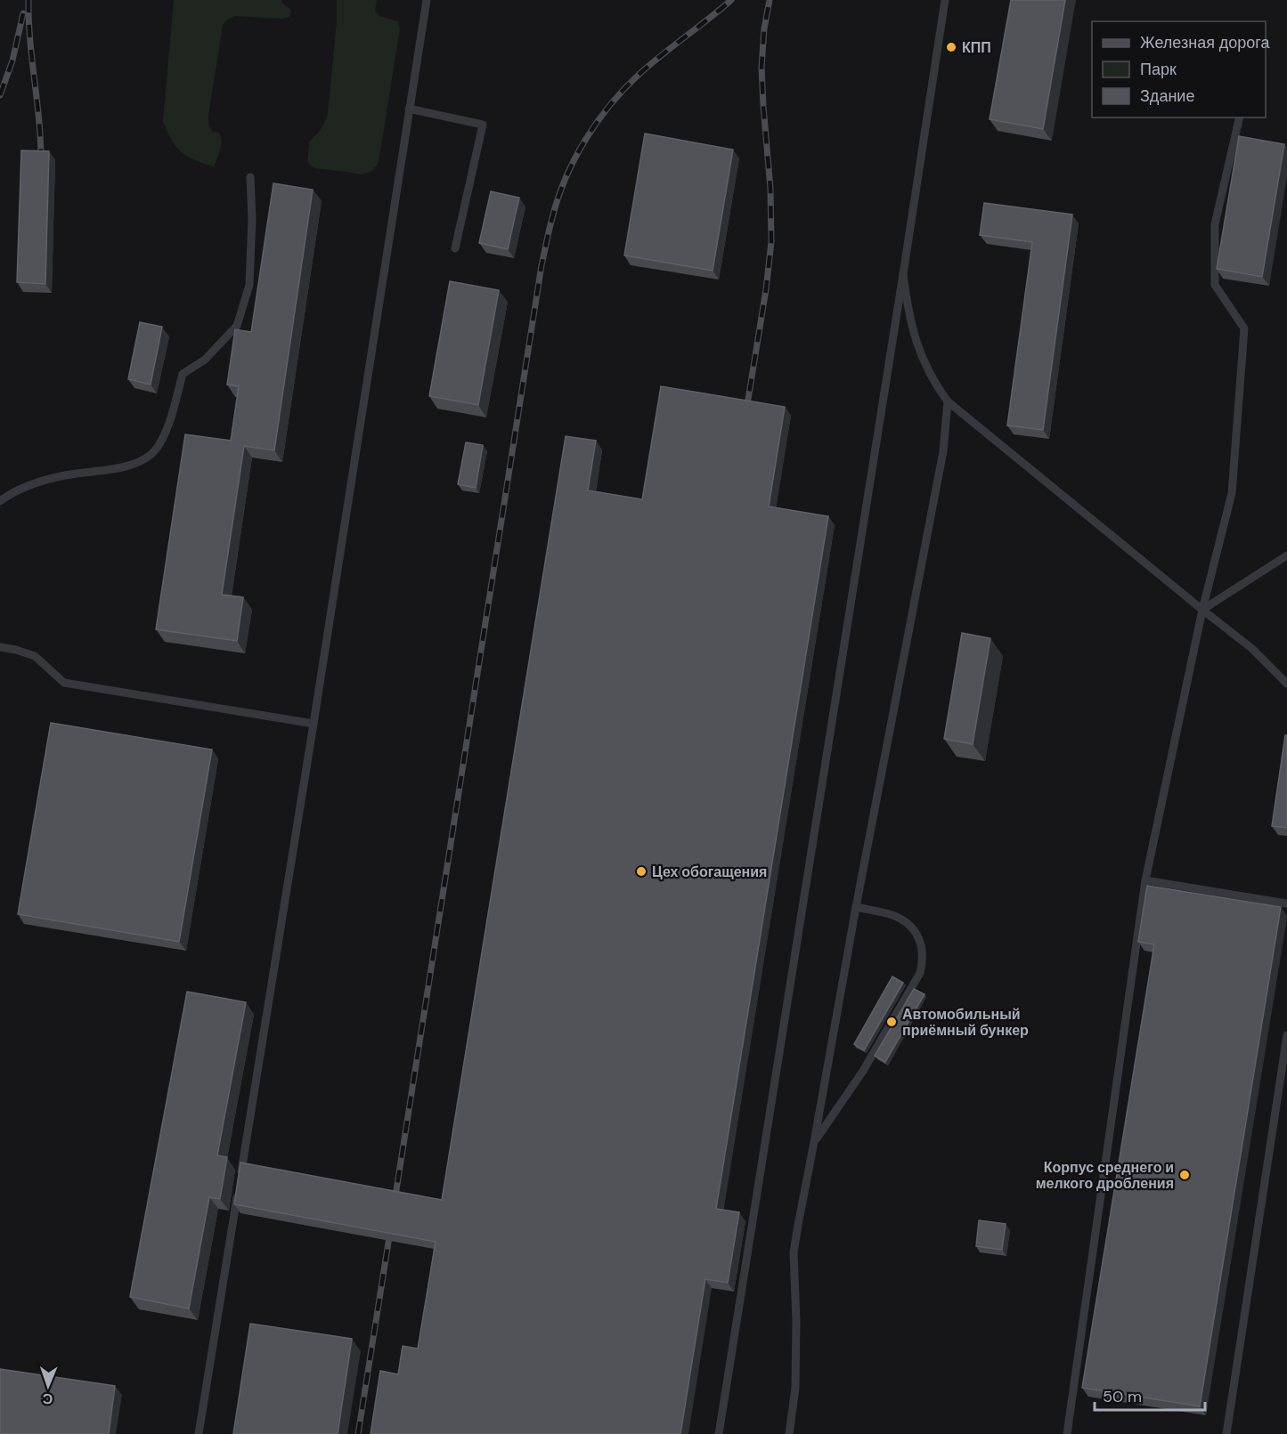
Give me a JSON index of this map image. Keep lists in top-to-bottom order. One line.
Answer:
{"places":["КПП","Цех обогащения","Автомобильный приёмный бункер","Корпус среднего и мелкого дробления"],"legend":["Железная дорога","Парк","Здание"],"scale_bar":"50 m","north":"bottom"}
